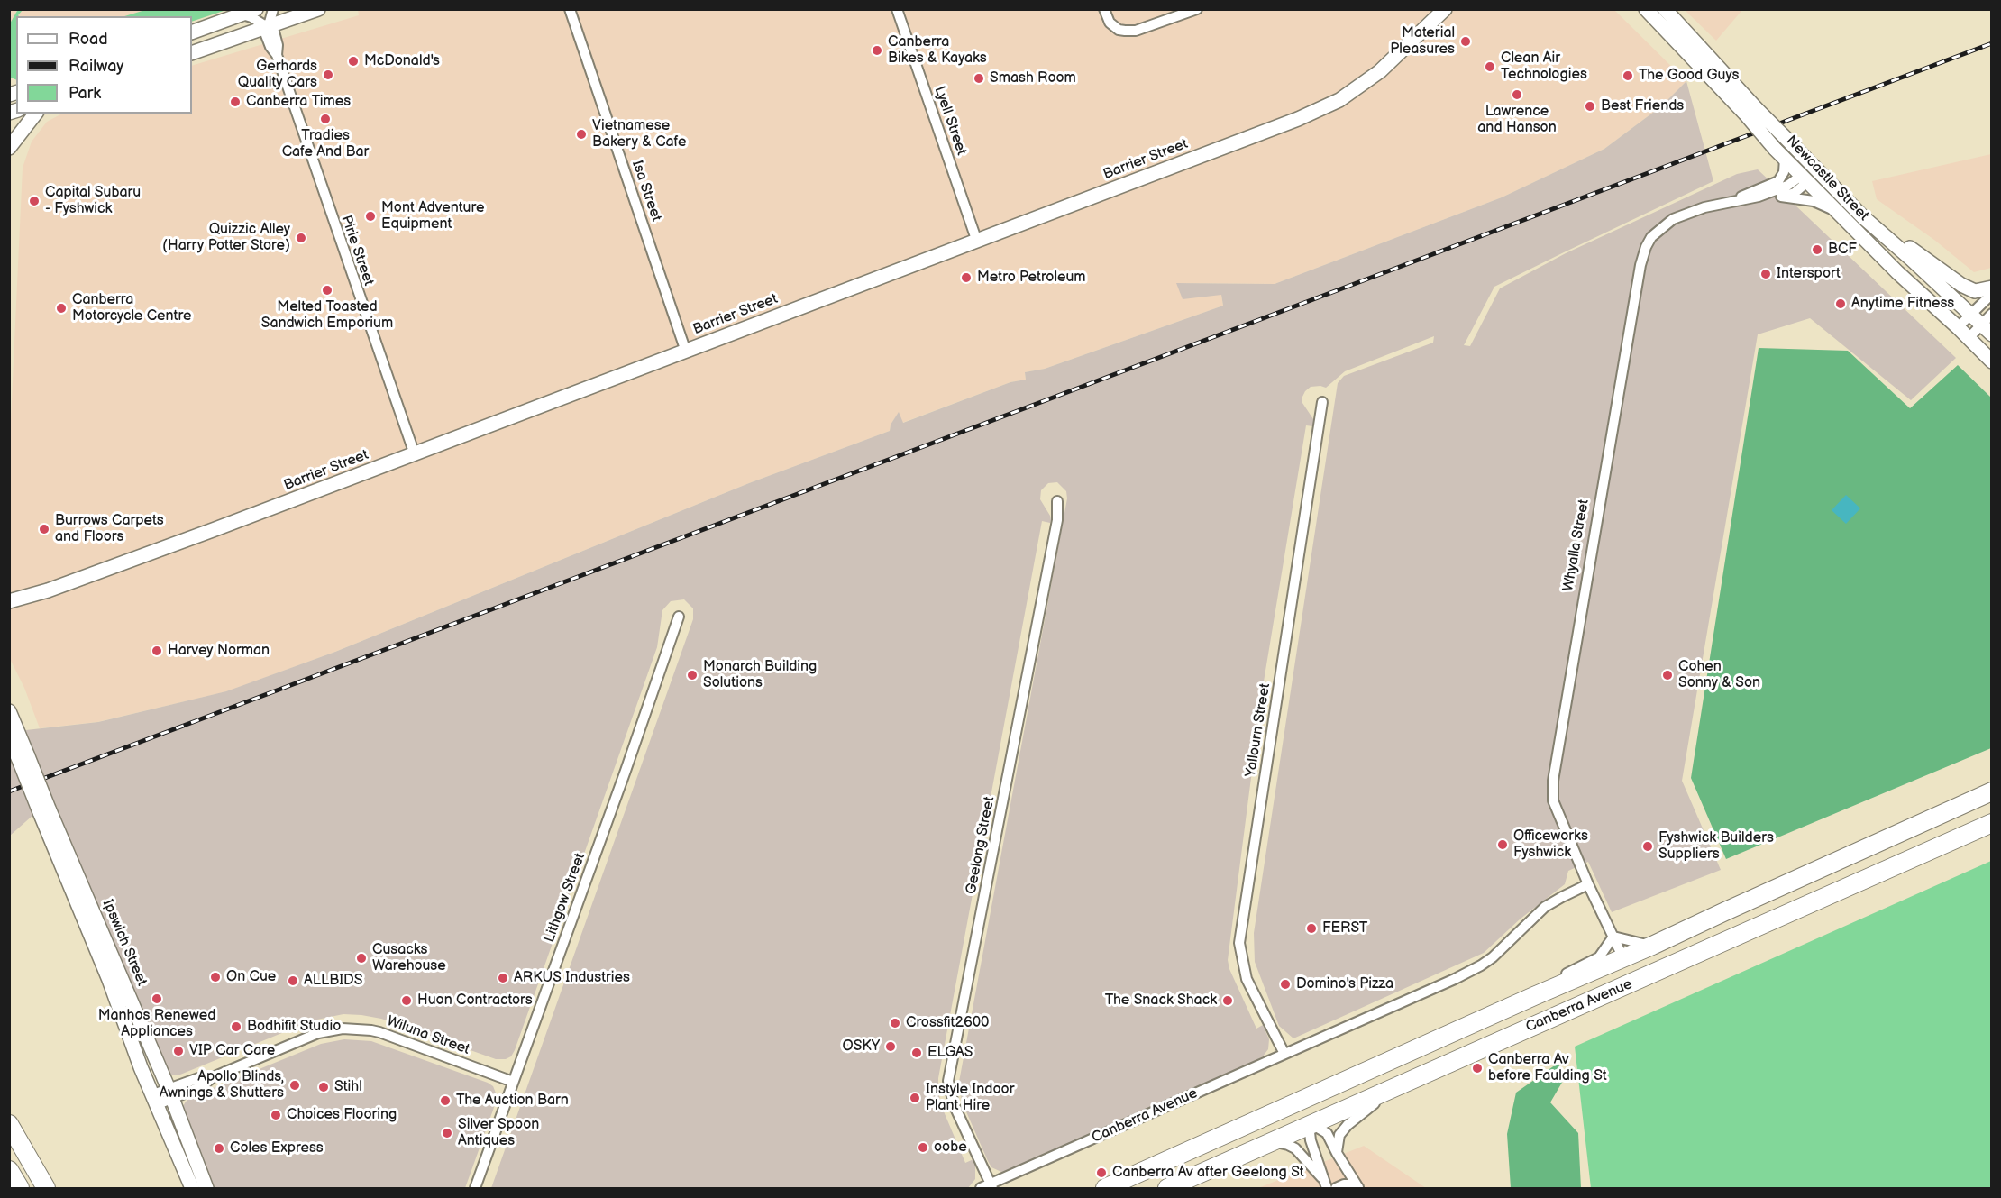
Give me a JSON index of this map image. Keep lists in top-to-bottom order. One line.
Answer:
{"streets":{"highway":["Canberra Avenue"],"main road":["Barrier Street","Newcastle Street","Whyalla Street","Ipswich Street"],"street":["Lyell Street","Isa Street","Pirie Street","Yallourn Street","Geelong Street","Lithgow Street","Wiluna Street"]},"crossings":[["Lyell Street","Barrier Street"],["Barrier Street","Isa Street"],["Barrier Street","Pirie Street"],["Newcastle Street","Whyalla Street"],["Whyalla Street","Canberra Avenue"],["Yallourn Street","Canberra Avenue"],["Geelong Street","Canberra Avenue"],["Lithgow Street","Wiluna Street"],["Ipswich Street","Wiluna Street"]],"places":["Material Pleasures","Canberra Bikes & Kayaks","McDonald's","Clean Air Technologies","Gerhards Quality Cars","The Good Guys","Smash Room","Lawrence and Hanson","Canberra Times","Best Friends","Tradies Cafe And Bar","Vietnamese Bakery & Cafe","Capital Subaru - Fyshwick","Mont Adventure Equipment","Quizzic Alley (Harry Potter Store)","BCF","Intersport","Metro Petroleum","Melted Toasted Sandwich Emporium","Anytime Fitness","Canberra Motorcycle Centre","Burrows Carpets and Floors","Harvey Norman","Monarch Building Solutions","Cohen Sonny & Son","Officeworks Fyshwick","Fyshwick Builders Suppliers","FERST","Cusacks Warehouse","On Cue","ARKUS Industries","ALLBIDS","Domino's Pizza","Manhos Renewed Appliances","Huon Contractors","The Snack Shack","Crossfit2600","Bodhifit Studio","OSKY","VIP Car Care","ELGAS","Canberra Av before Faulding St","Apollo Blinds, Awnings & Shutters","Stihl","Instyle Indoor Plant Hire","The Auction Barn","Choices Flooring","Silver Spoon Antiques","oobe","Coles Express","Canberra Av after Geelong St"],"legend":["Road","Railway","Park"]}
